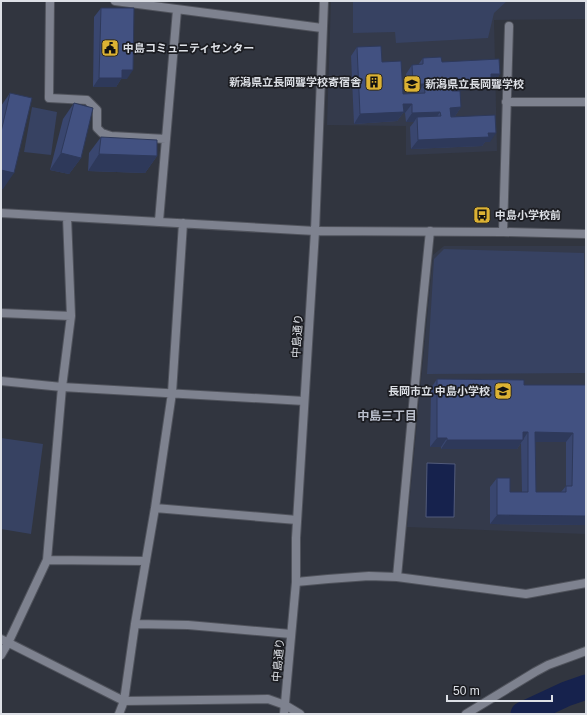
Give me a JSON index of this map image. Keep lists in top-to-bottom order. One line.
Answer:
{"streets":{"street":["中島通り"]},"districts":["中島三丁目"],"places":{"public building":["中島コミュニティセンター"],"building":["新潟県立長岡聾学校寄宿舎"],"school or university":["新潟県立長岡聾学校","長岡市立 中島小学校"],"bus stop":["中島小学校前"]},"scale_bar":"50 m"}
